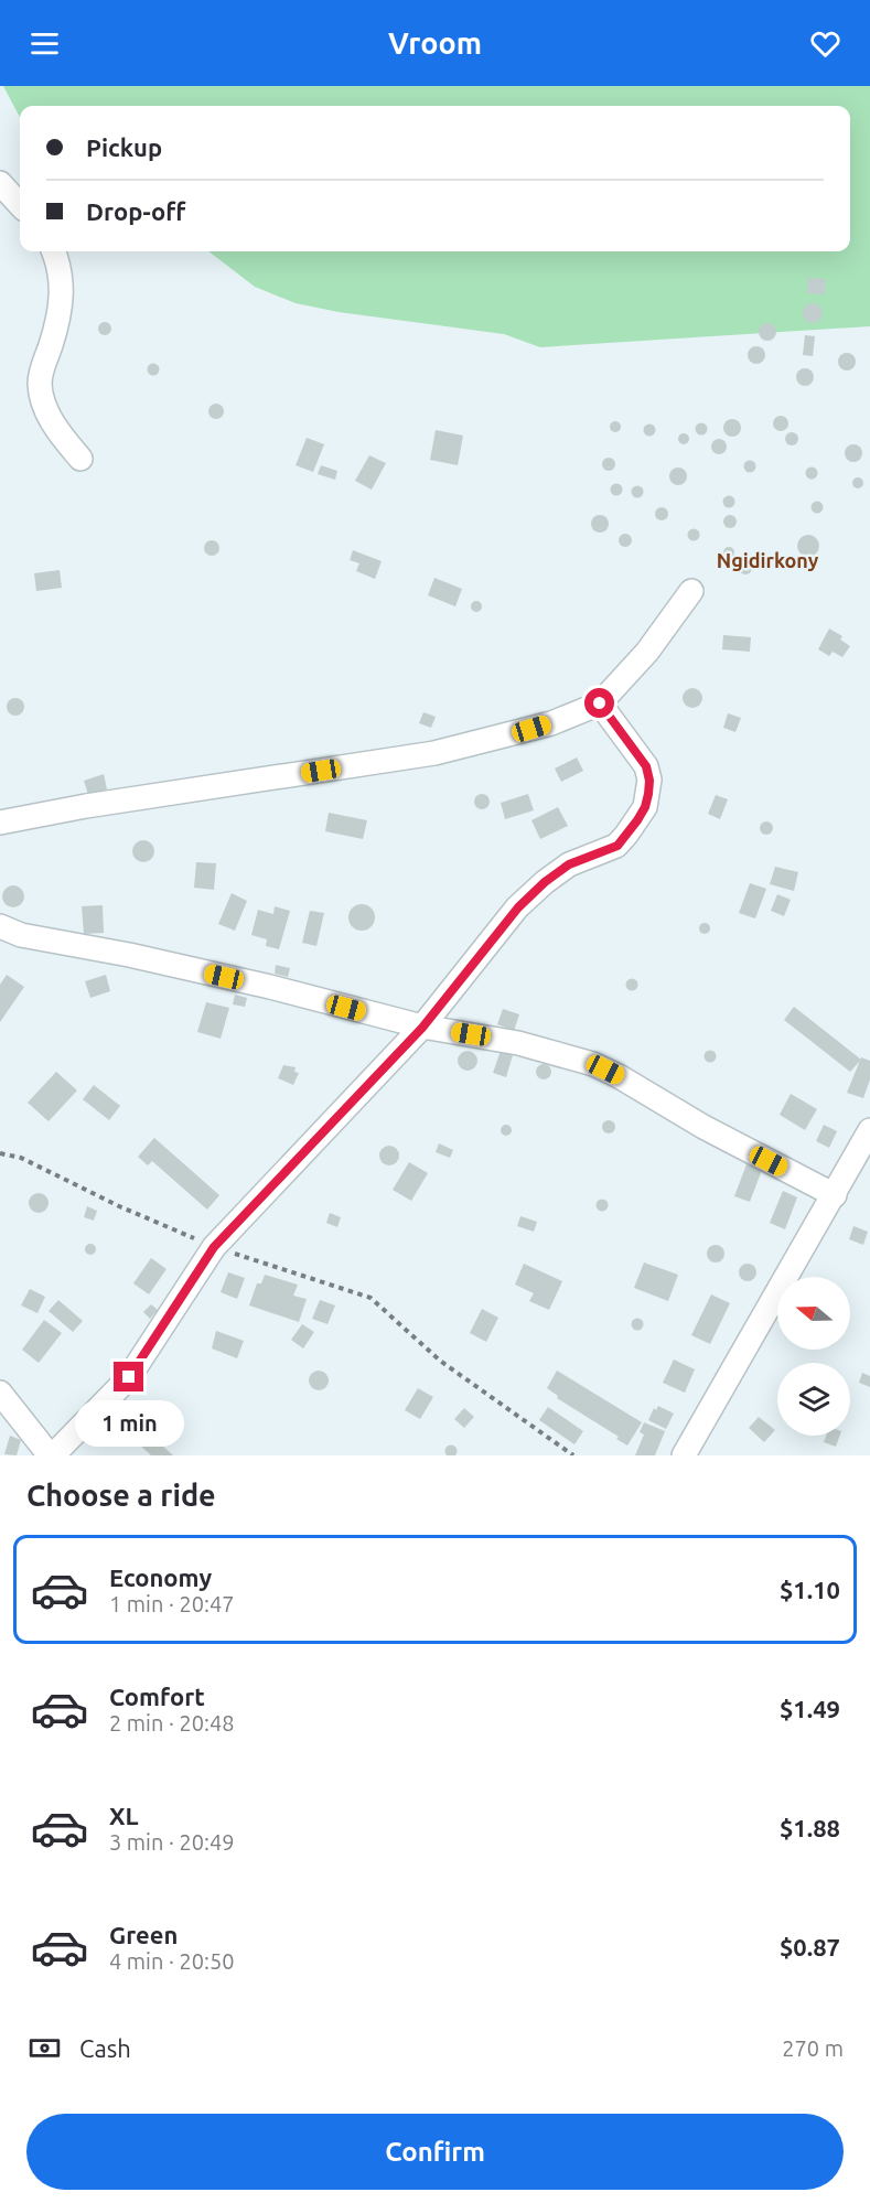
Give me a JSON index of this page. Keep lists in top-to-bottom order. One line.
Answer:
{"districts":["Ngidirkony"],"north":"left","page":{"header":"Vroom","banner":["Pickup","Drop-off"],"bubble":"1 min","heading":"Choose a ride","list":[{"name":"Economy","note":"1 min · 20:47","value":"$1.10"},{"name":"Comfort","note":"2 min · 20:48","value":"$1.49"},{"name":"XL","note":"3 min · 20:49","value":"$1.88"},{"name":"Green","note":"4 min · 20:50","value":"$0.87"}],"pay":["Cash","270 m"],"buttons":"Confirm"}}
